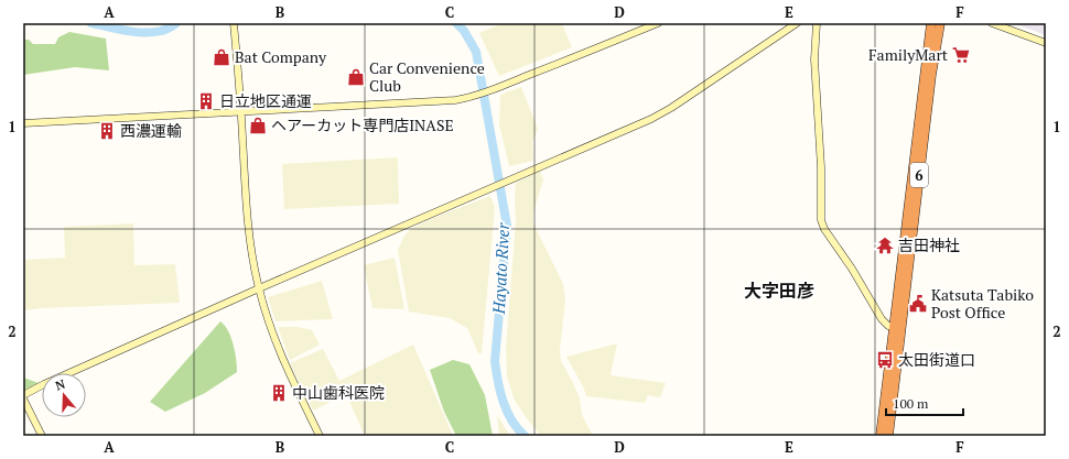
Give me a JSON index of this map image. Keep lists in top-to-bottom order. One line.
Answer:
{"streets":{"highway":["6"]},"districts":["大字田彦"],"water":["Hayato River"],"places":{"supermarket":["FamilyMart"],"shop":["Bat Company","Car Convenience Club","ヘアーカット専門店INASE"],"building":["日立地区通運","西濃運輸","中山歯科医院"],"temple":["吉田神社"],"public building":["Katsuta Tabiko Post Office"],"bus stop":["太田街道口"]},"scale_bar":"100 m","north":"top","grid":{"columns":["A","B","C","D","E","F"],"rows":["1","2"]}}
